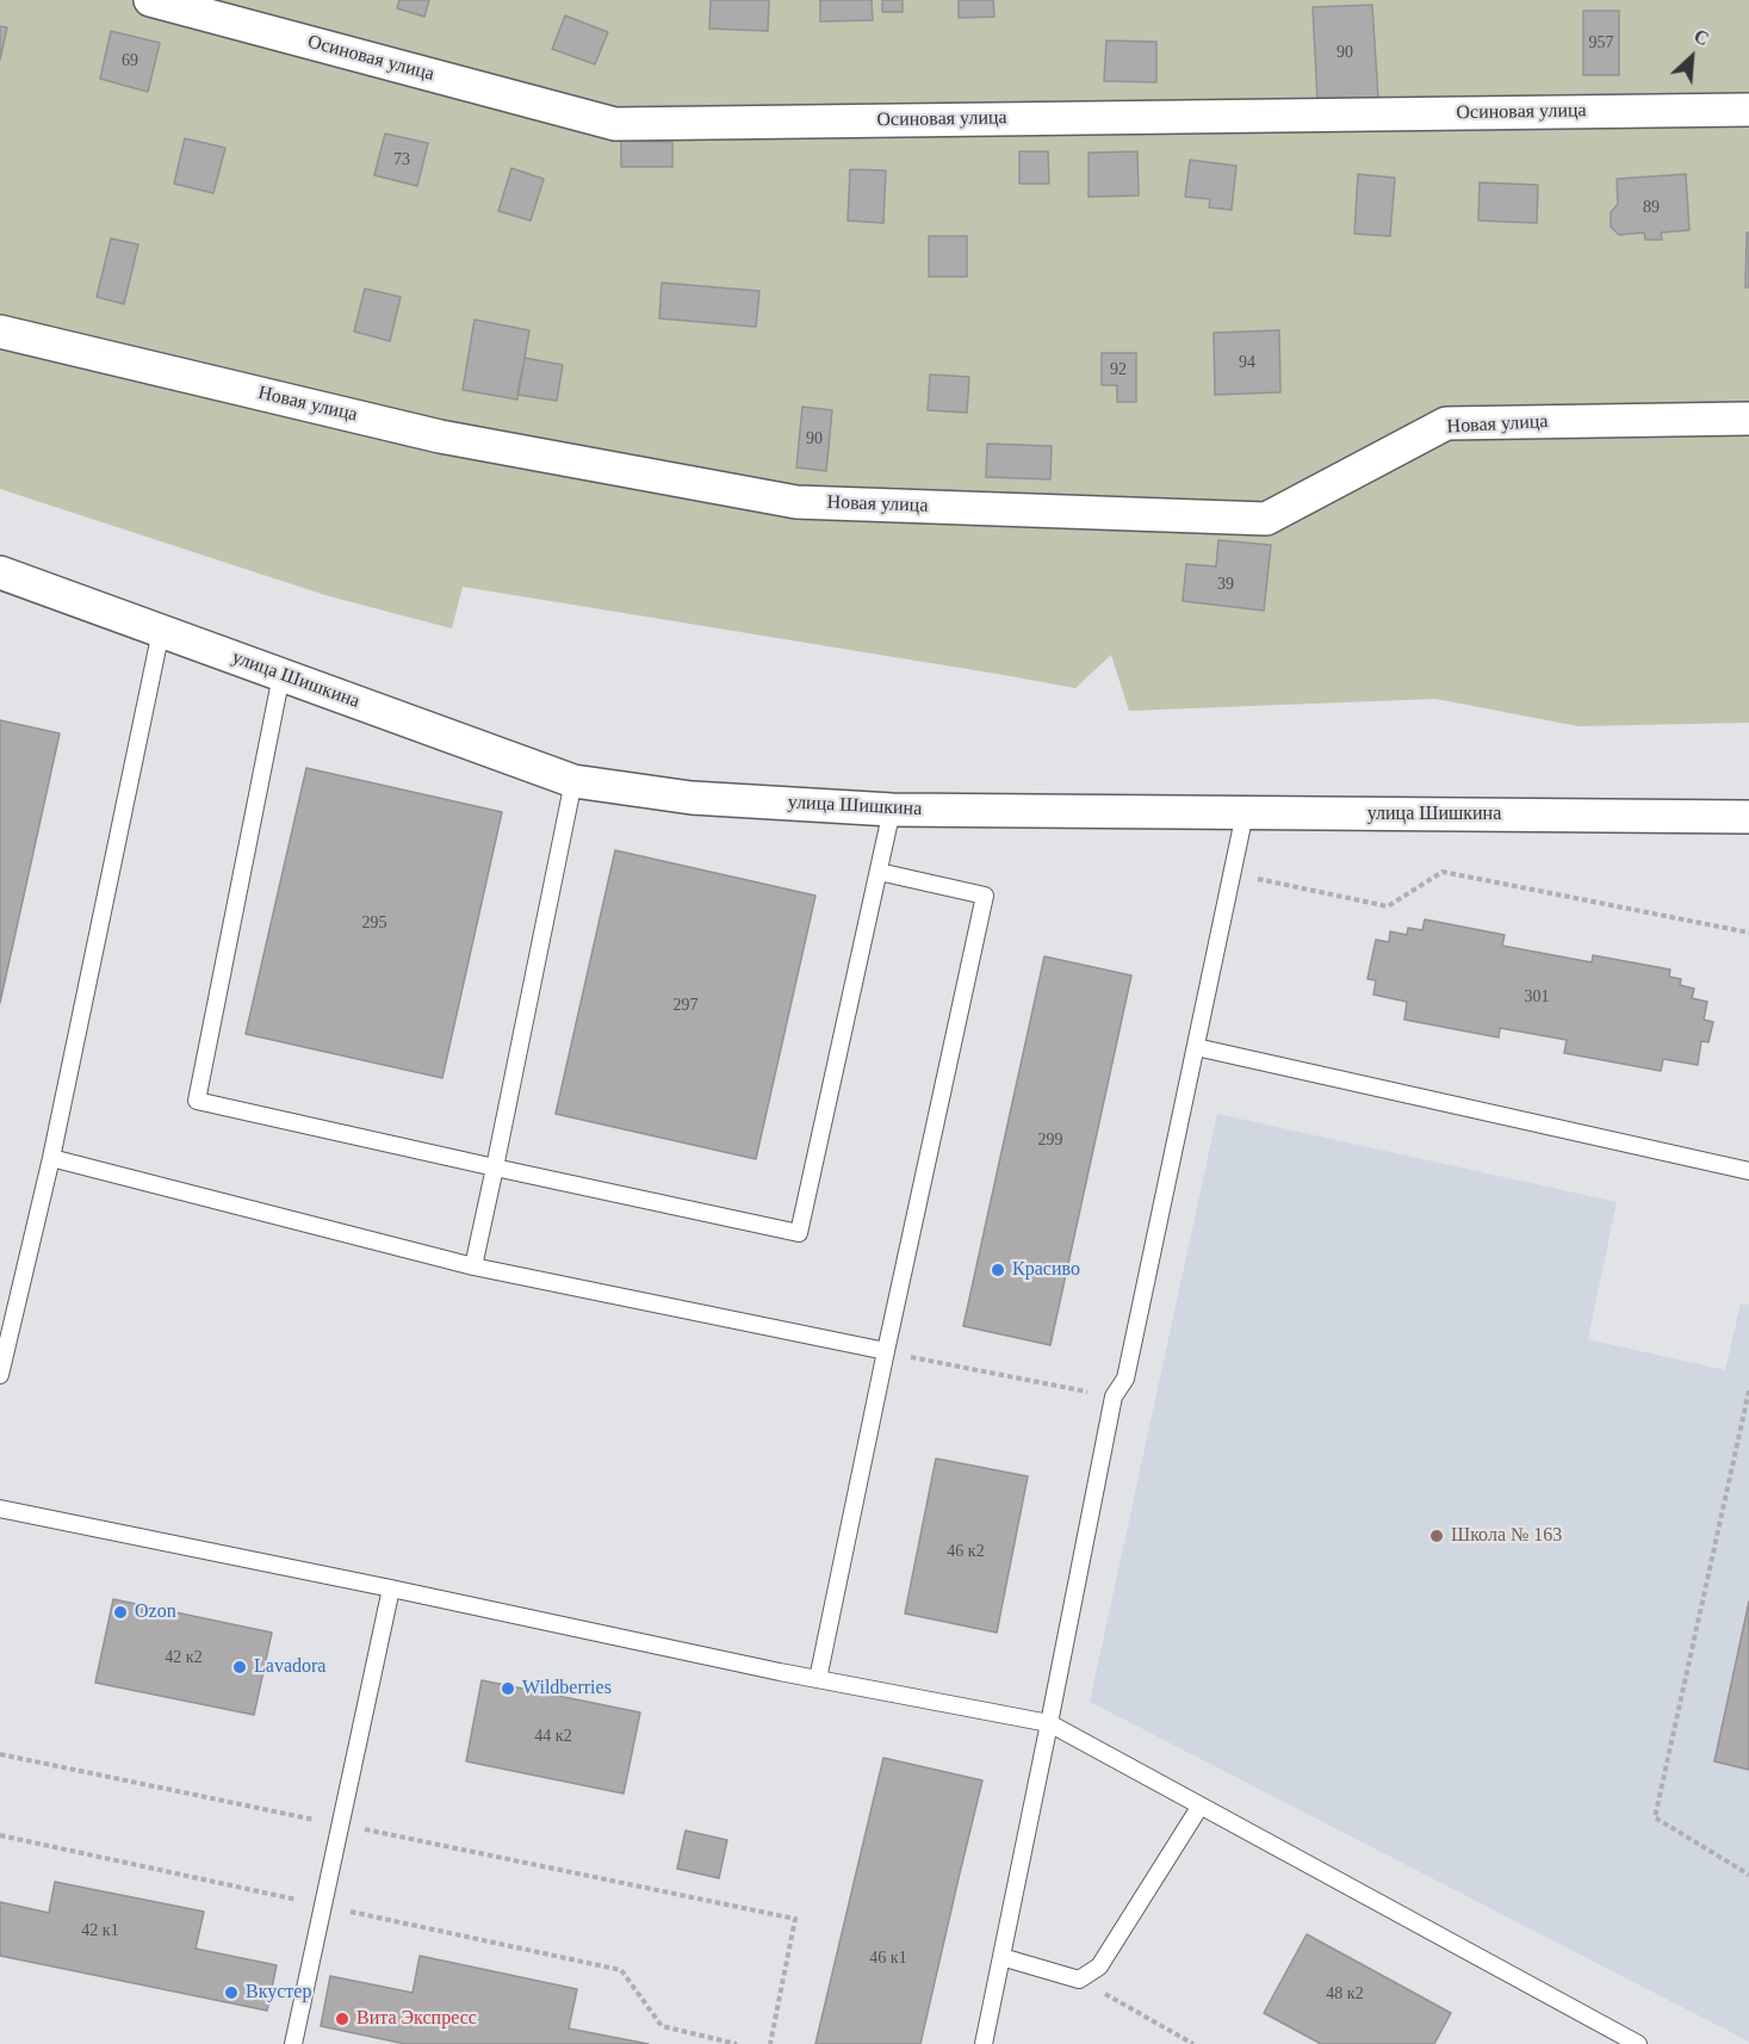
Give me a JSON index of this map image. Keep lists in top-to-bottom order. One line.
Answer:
{"streets":{"street":["Осиновая улица","Новая улица","улица Шишкина"]},"places":["Красиво","Школа № 163","Ozon","Lavadora","Wildberries","Вкустер","Вита Экспресс"],"house_numbers":["957","90","69","73","89","94","92","90","39","295","301","297","299","46 к2","42 к2","44 к2","42 к1","46 к1","48 к2"],"north":"top right"}
